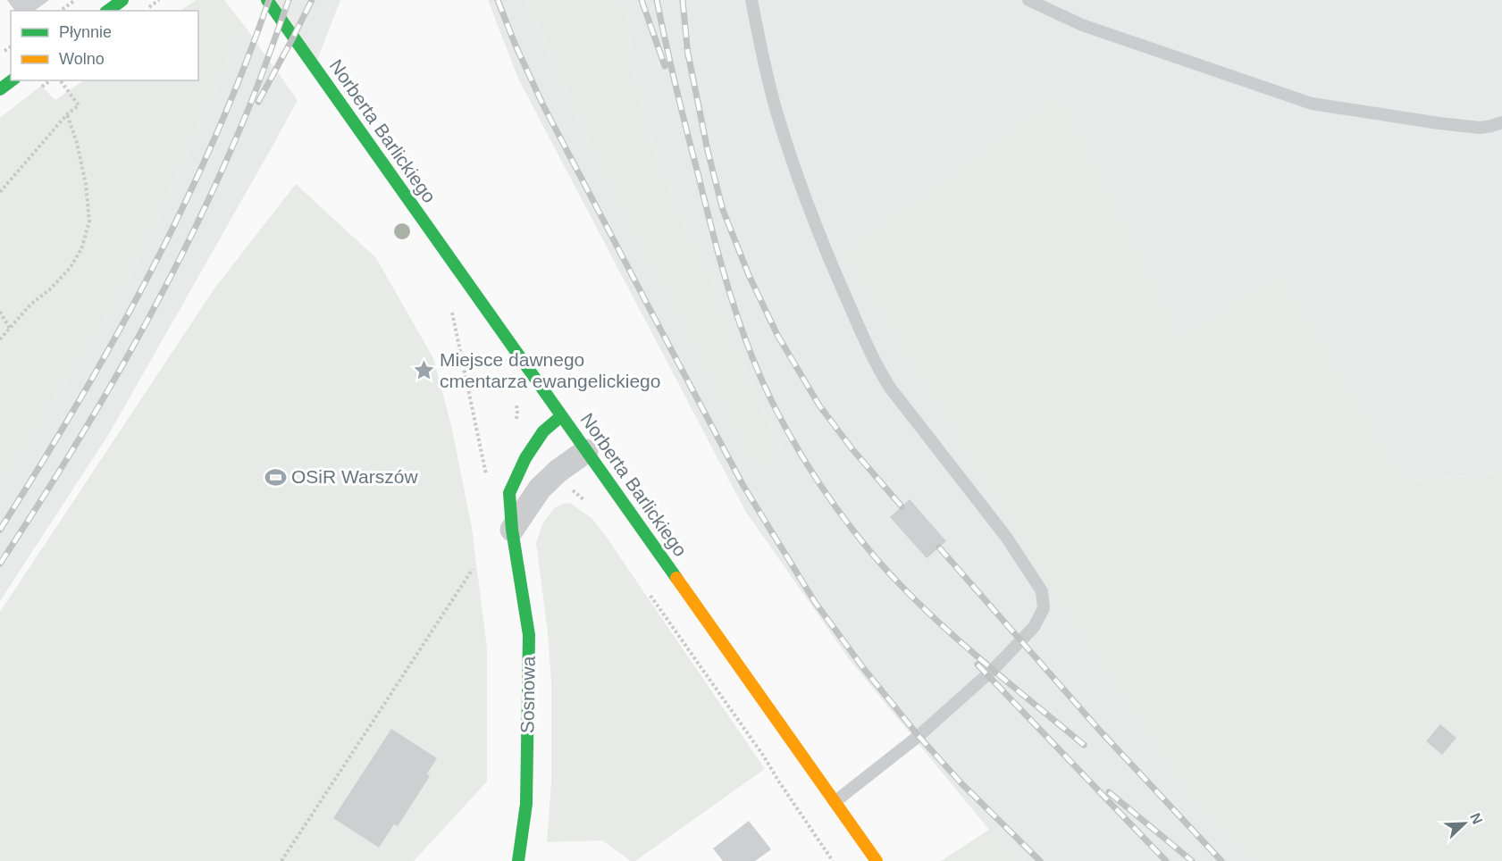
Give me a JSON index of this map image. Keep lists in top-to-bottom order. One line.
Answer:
{"streets":{"street":["Norberta Barlickiego","Sosnowa"]},"crossings":[["Norberta Barlickiego","Sosnowa"]],"places":{"place":["Miejsce dawnego cmentarza ewangelickiego"],"sports":["OSiR Warszów"]},"legend":["Płynnie","Wolno"],"north":"top right"}
